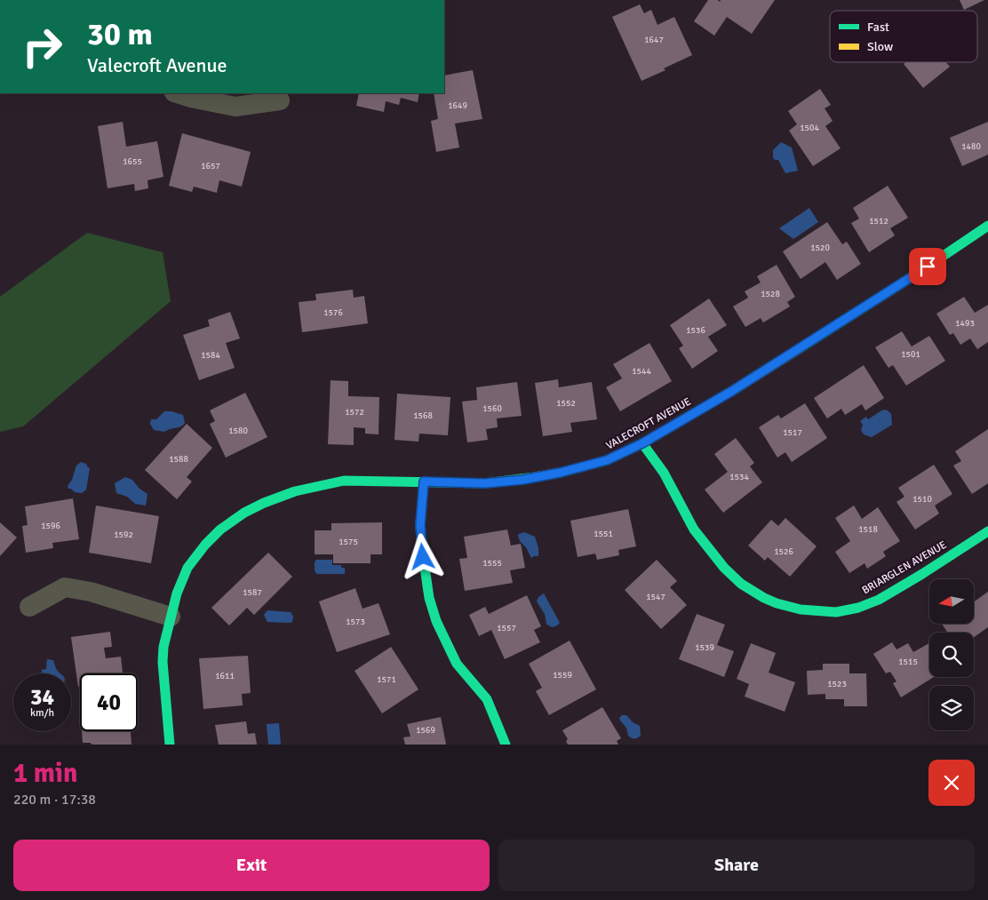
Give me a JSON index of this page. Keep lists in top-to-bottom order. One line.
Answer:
{"streets":{"street":["VALECROFT AVENUE","BRIARGLEN AVENUE"]},"crossings":[["VALECROFT AVENUE","BRIARGLEN AVENUE"]],"house_numbers":["1647","1649","1504","1480","1655","1657","1512","1520","1528","1576","1493","1536","1501","1584","1544","1552","1560","1572","1568","1580","1517","1588","1534","1510","1596","1518","1551","1592","1575","1526","1555","1587","1547","1573","1557","1539","1515","1559","1611","1571","1523","1569"],"legend":["Fast","Slow"],"north":"left","page":{"turn":["30 m","Valecroft Avenue"],"speed":"34 km/h","limit":"40","heading":["1 min","220 m · 17:38"],"buttons":["Exit","Share"]}}
